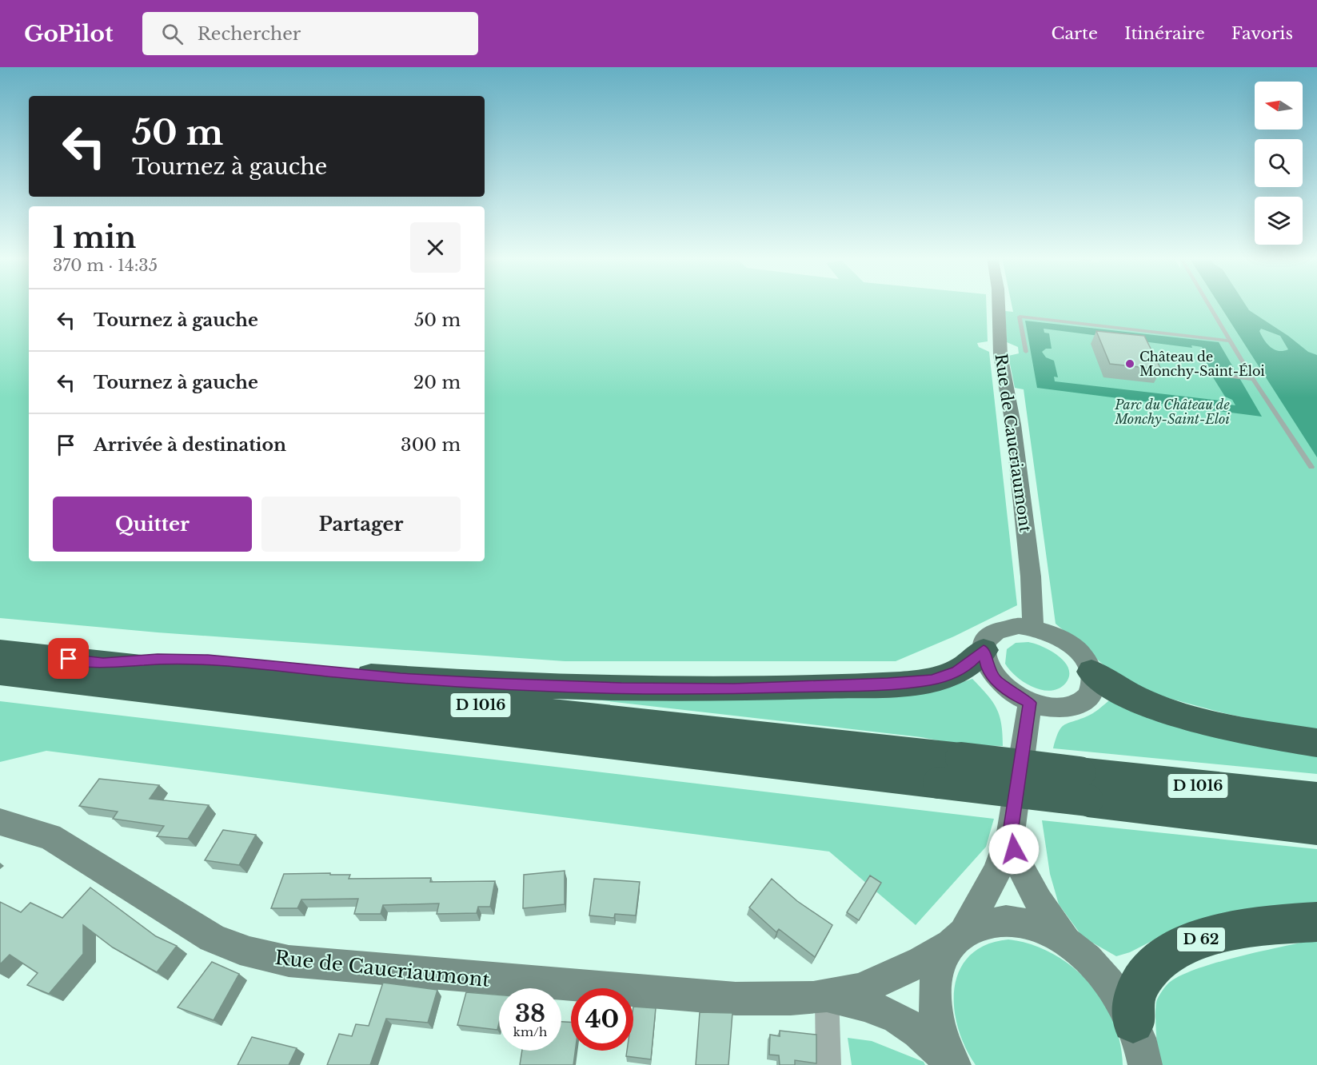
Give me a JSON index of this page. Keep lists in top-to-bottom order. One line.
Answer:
{"streets":{"highway":["D 1016","D 62"],"street":["Rue de Caucriaumont"]},"parks":["Parc du Château de Monchy-Saint-Eloi"],"places":["Château de Monchy-Saint-Éloi"],"north":"left","page":{"header":"GoPilot","search":"Rechercher","nav":["Carte","Itinéraire","Favoris"],"turn":["50 m","Tournez à gauche"],"heading":["1 min","370 m · 14:35"],"list":[{"name":"Tournez à gauche","value":"50 m"},{"name":"Tournez à gauche","value":"20 m"},{"name":"Arrivée à destination","value":"300 m"}],"buttons":["Quitter","Partager"],"speed":"38 km/h","limit":"40"}}
